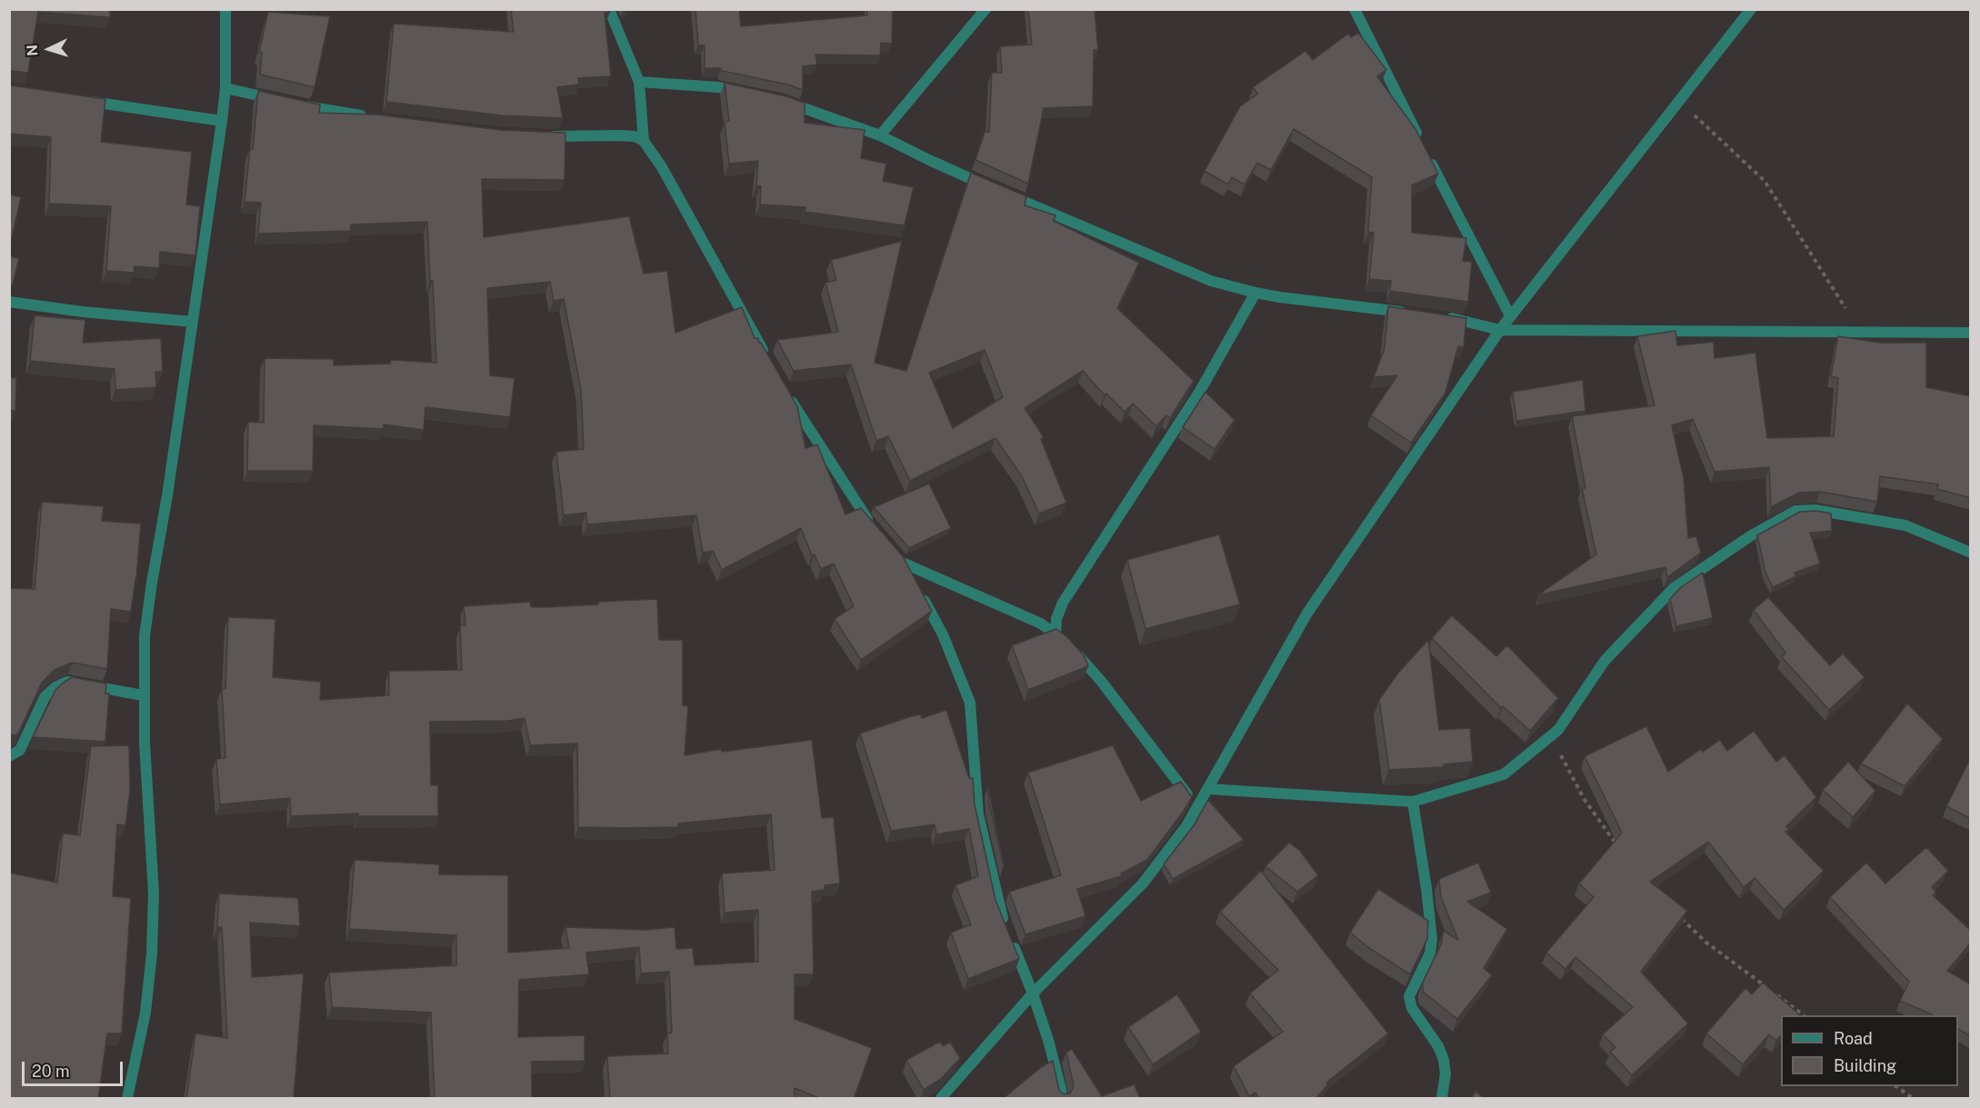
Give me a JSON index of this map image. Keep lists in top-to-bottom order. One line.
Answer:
{"legend":["Road","Building"],"scale_bar":"20 m","north":"left"}
